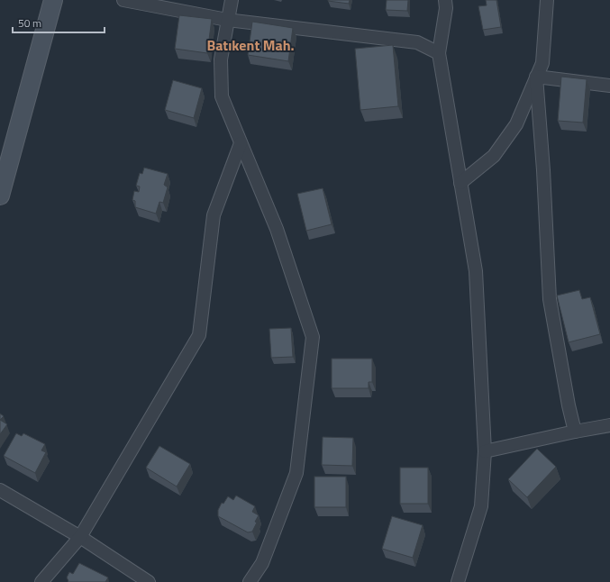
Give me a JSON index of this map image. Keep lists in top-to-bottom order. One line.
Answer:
{"districts":["Batıkent Mah."],"scale_bar":"50 m"}
